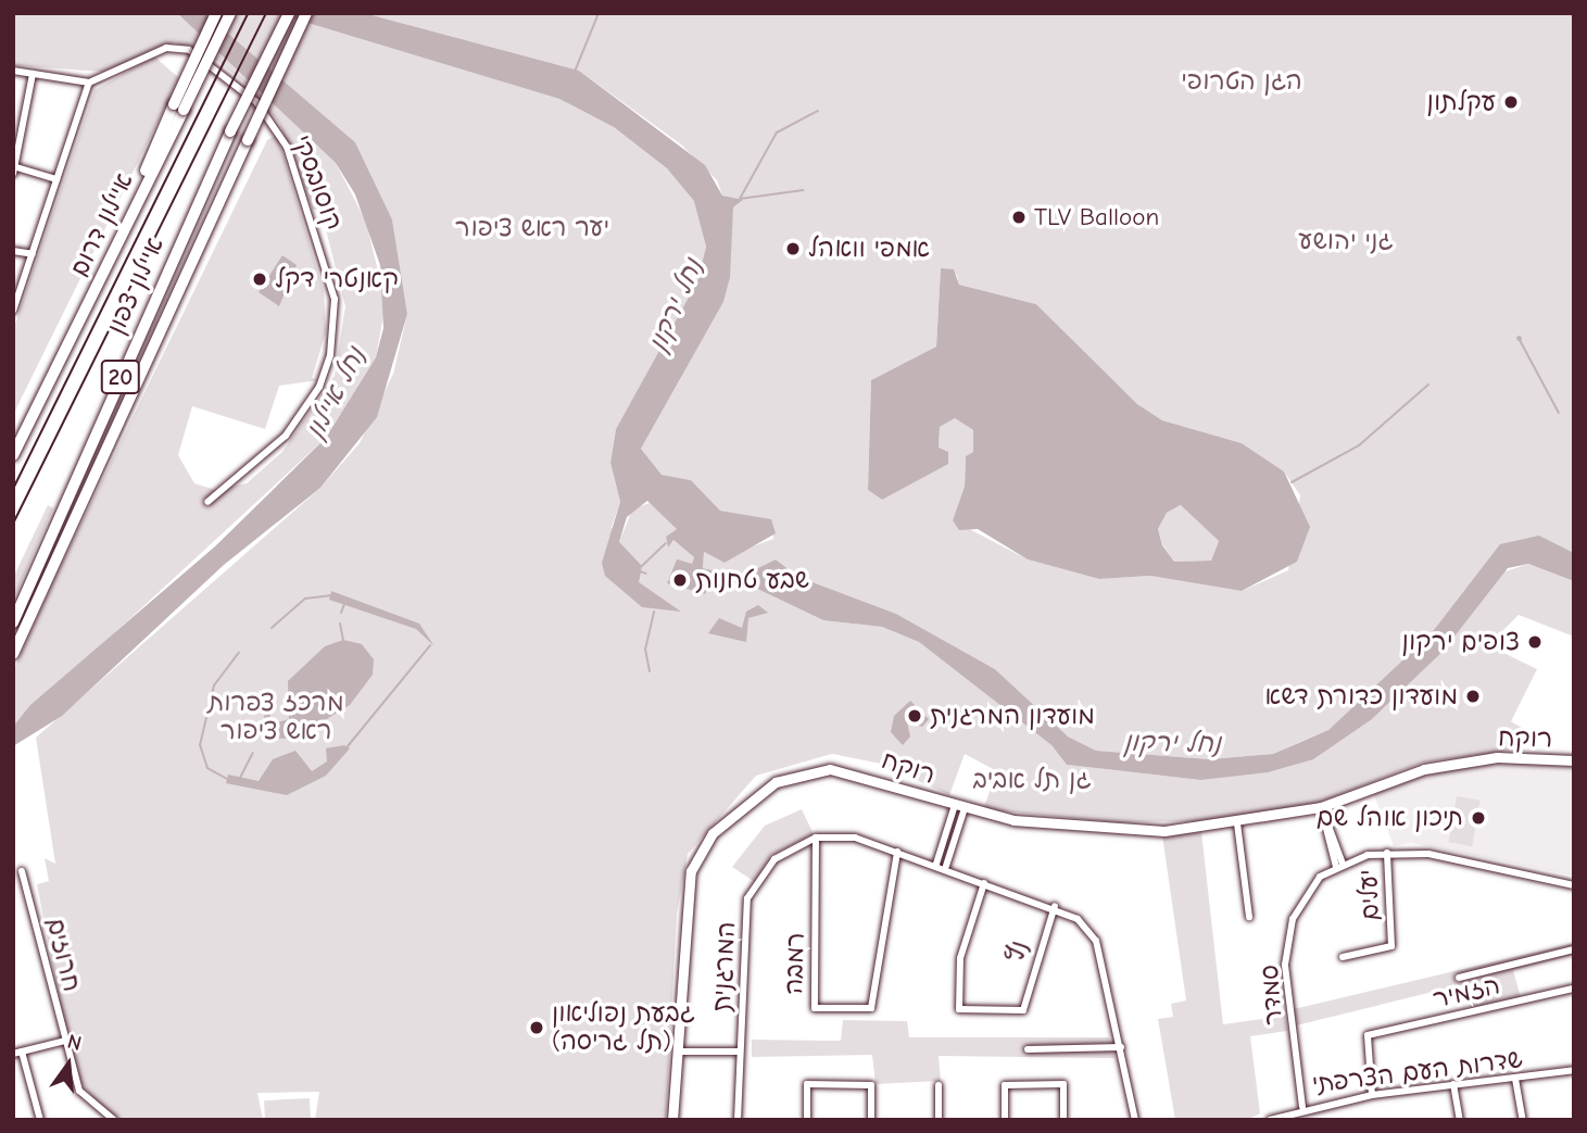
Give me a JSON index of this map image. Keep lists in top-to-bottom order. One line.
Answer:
{"streets":{"highway":["איילון דרום","איילון צפון","20"],"street":["קוסובסקי","רוקח","יעלים","נץ","חרוזים","רמבה","המרגנית","הזמיר","סמדר","שדרות העם הצרפתי"]},"crossings":[["יעלים","סמדר"],["נץ","המרגנית"],["רמבה","המרגנית"],["הזמיר","שדרות העם הצרפתי"],["סמדר","שדרות העם הצרפתי"]],"water":["נחל ירקון","נחל איילון"],"parks":["הגן הטרופי","יער ראש ציפור","גני יהושע","מרכז צפרות ראש ציפור","גן תל אביב"],"places":["עקלתון","TLV Balloon","אמפי וואהל","קאנטרי דקל","שבע טחנות","צופים ירקון","מועדון כדורת דשא","מועדון המרגנית","תיכון אוהל שם","גבעת נפוליאון (תל גריסה)"],"north":"top"}
